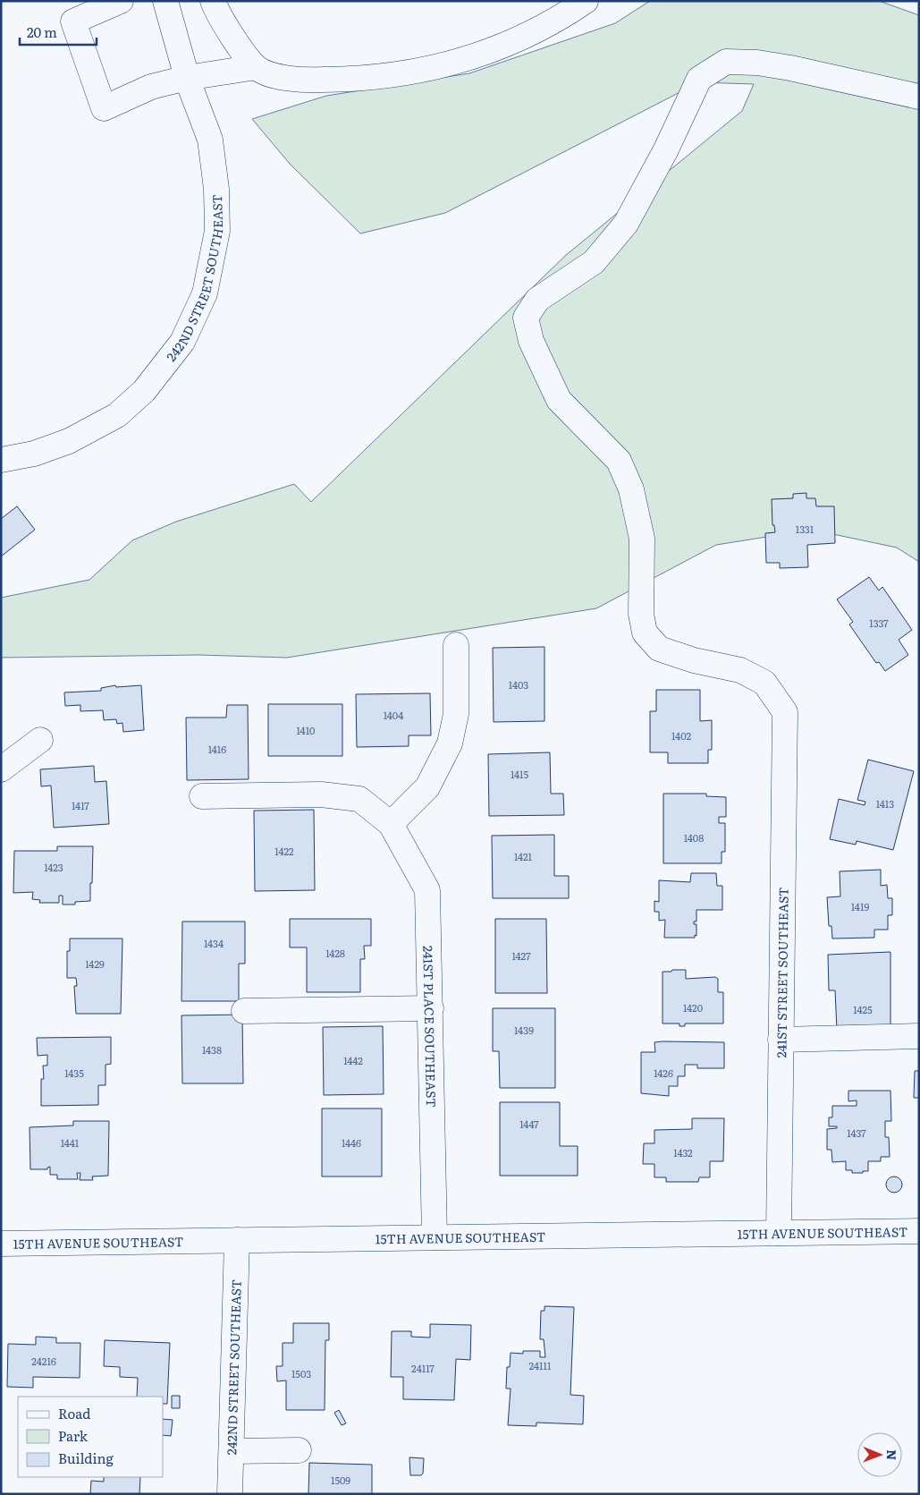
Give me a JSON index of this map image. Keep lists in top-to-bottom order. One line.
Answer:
{"streets":{"street":["242ND STREET SOUTHEAST","241ST STREET SOUTHEAST","241ST PLACE SOUTHEAST","15TH AVENUE SOUTHEAST"]},"crossings":[["242ND STREET SOUTHEAST","15TH AVENUE SOUTHEAST"],["241ST STREET SOUTHEAST","15TH AVENUE SOUTHEAST"],["241ST PLACE SOUTHEAST","15TH AVENUE SOUTHEAST"]],"house_numbers":["1331","1337","1403","1404","1410","1402","1416","1415","1413","1417","1408","1422","1421","1423","1419","1434","1428","1427","1429","1420","1425","1439","1438","1442","1435","1426","1447","1437","1441","1446","1432","24216","24111","24117","1503","1509"],"legend":["Road","Park","Building"],"scale_bar":"20 m","north":"right"}
